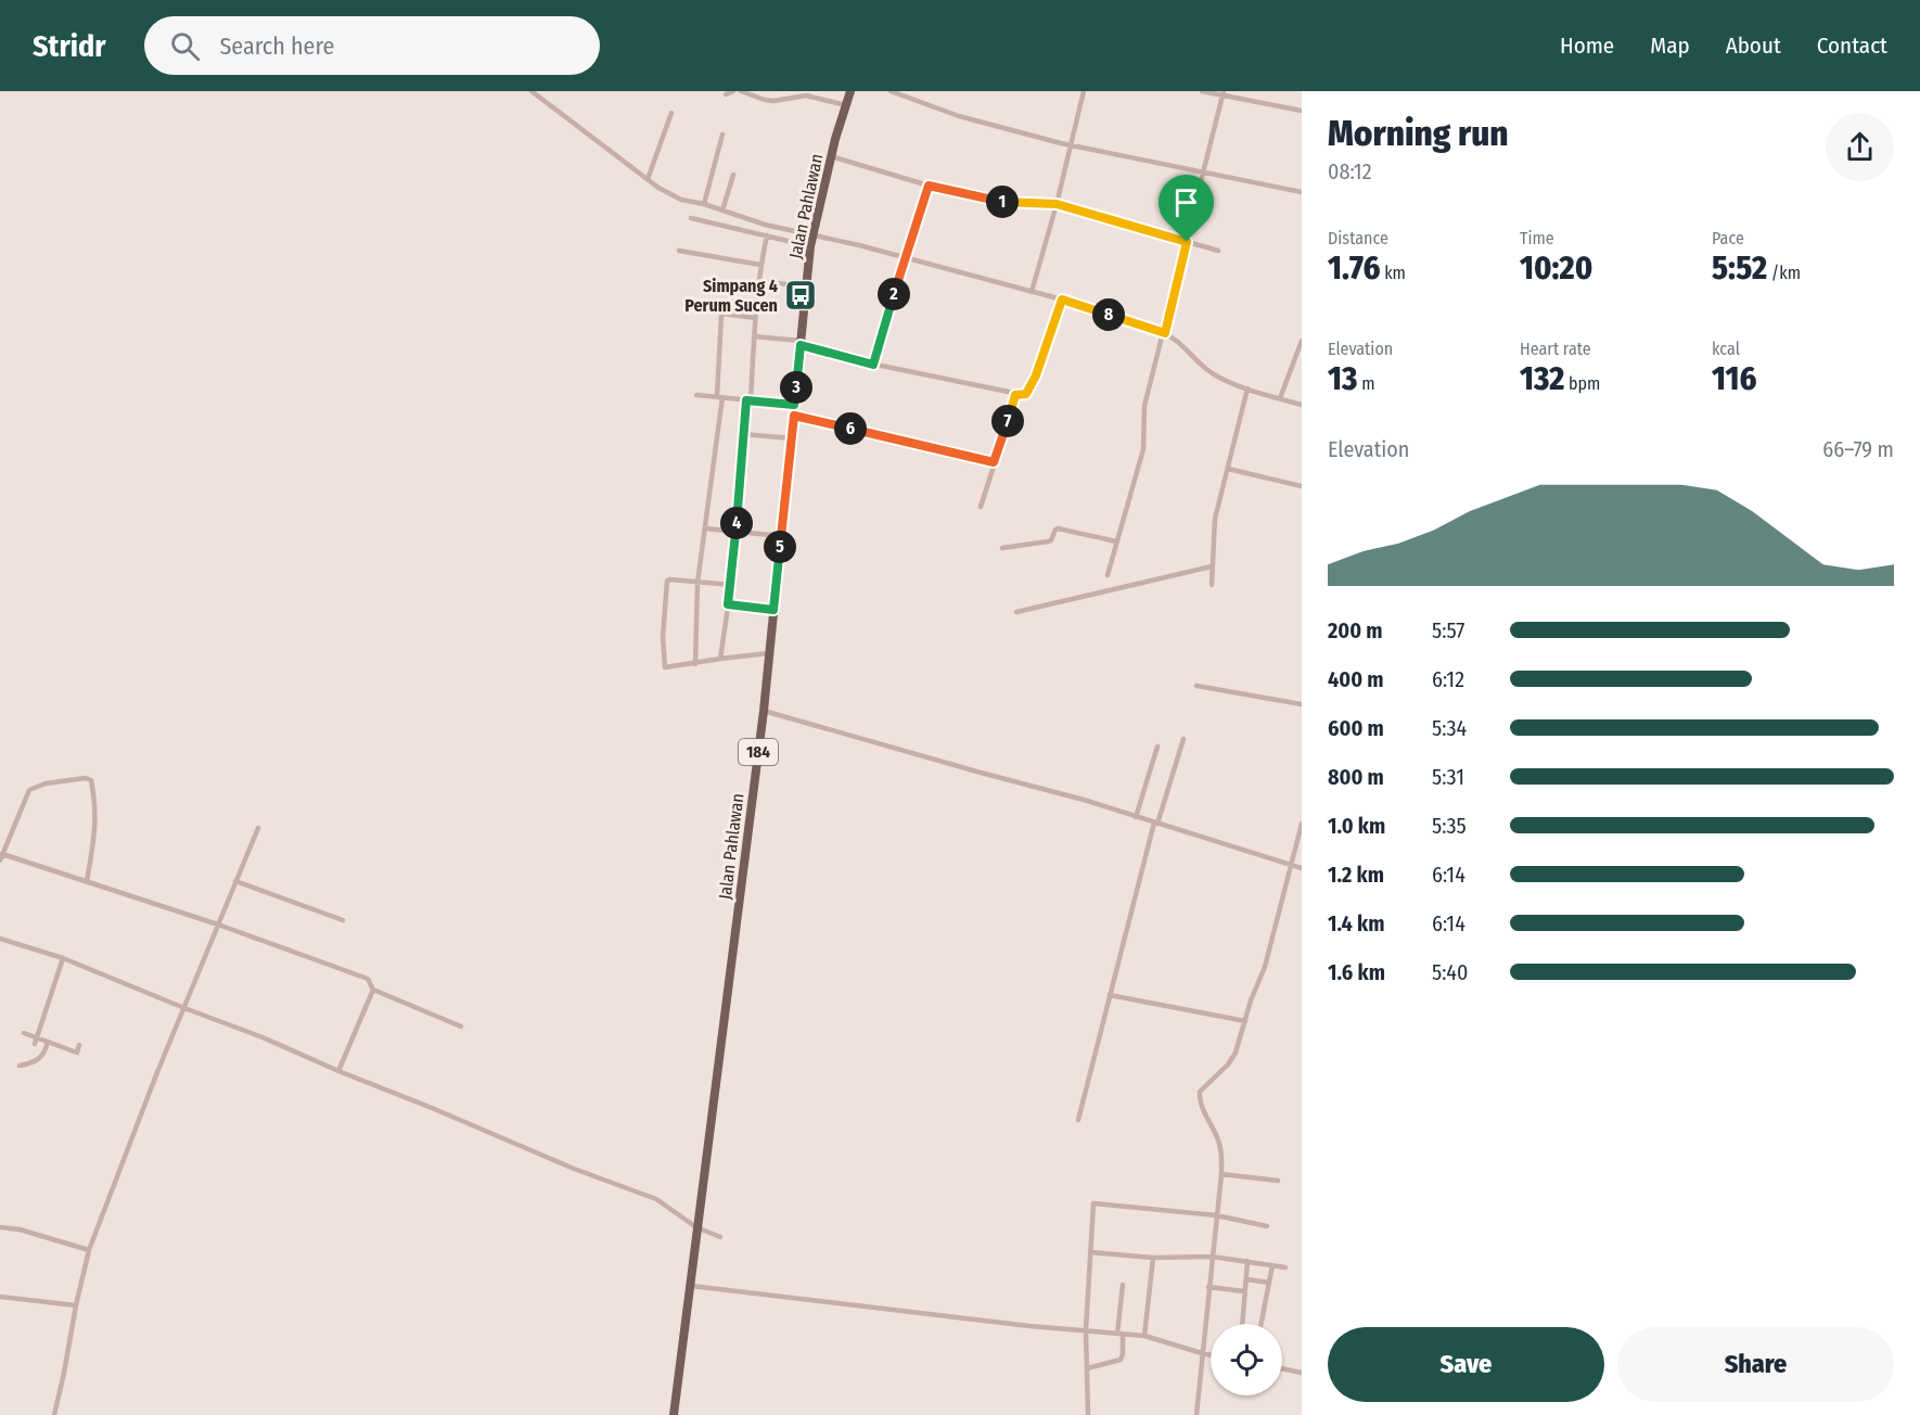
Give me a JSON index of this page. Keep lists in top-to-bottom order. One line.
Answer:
{"streets":{"main road":["Jalan Pahlawan","184"]},"places":{"bus stop":["Simpang 4 Perum Sucen"]},"page":{"header":"Stridr","search":"Search here","nav":["Home","Map","About","Contact"],"heading":["Morning run","08:12"],"pins":["1","2","8","3","7","6","4","5"],"stats":[["Distance","1.76 km"],["Time","10:20"],["Pace","5:52 /km"],["Elevation","13 m"],["Heart rate","132 bpm"],["kcal","116"]],"chart":["Elevation","66–79 m"],"list":[{"name":"200 m","note":"5:57"},{"name":"400 m","note":"6:12"},{"name":"600 m","note":"5:34"},{"name":"800 m","note":"5:31"},{"name":"1.0 km","note":"5:35"},{"name":"1.2 km","note":"6:14"},{"name":"1.4 km","note":"6:14"},{"name":"1.6 km","note":"5:40"}],"buttons":["Save","Share"]}}
